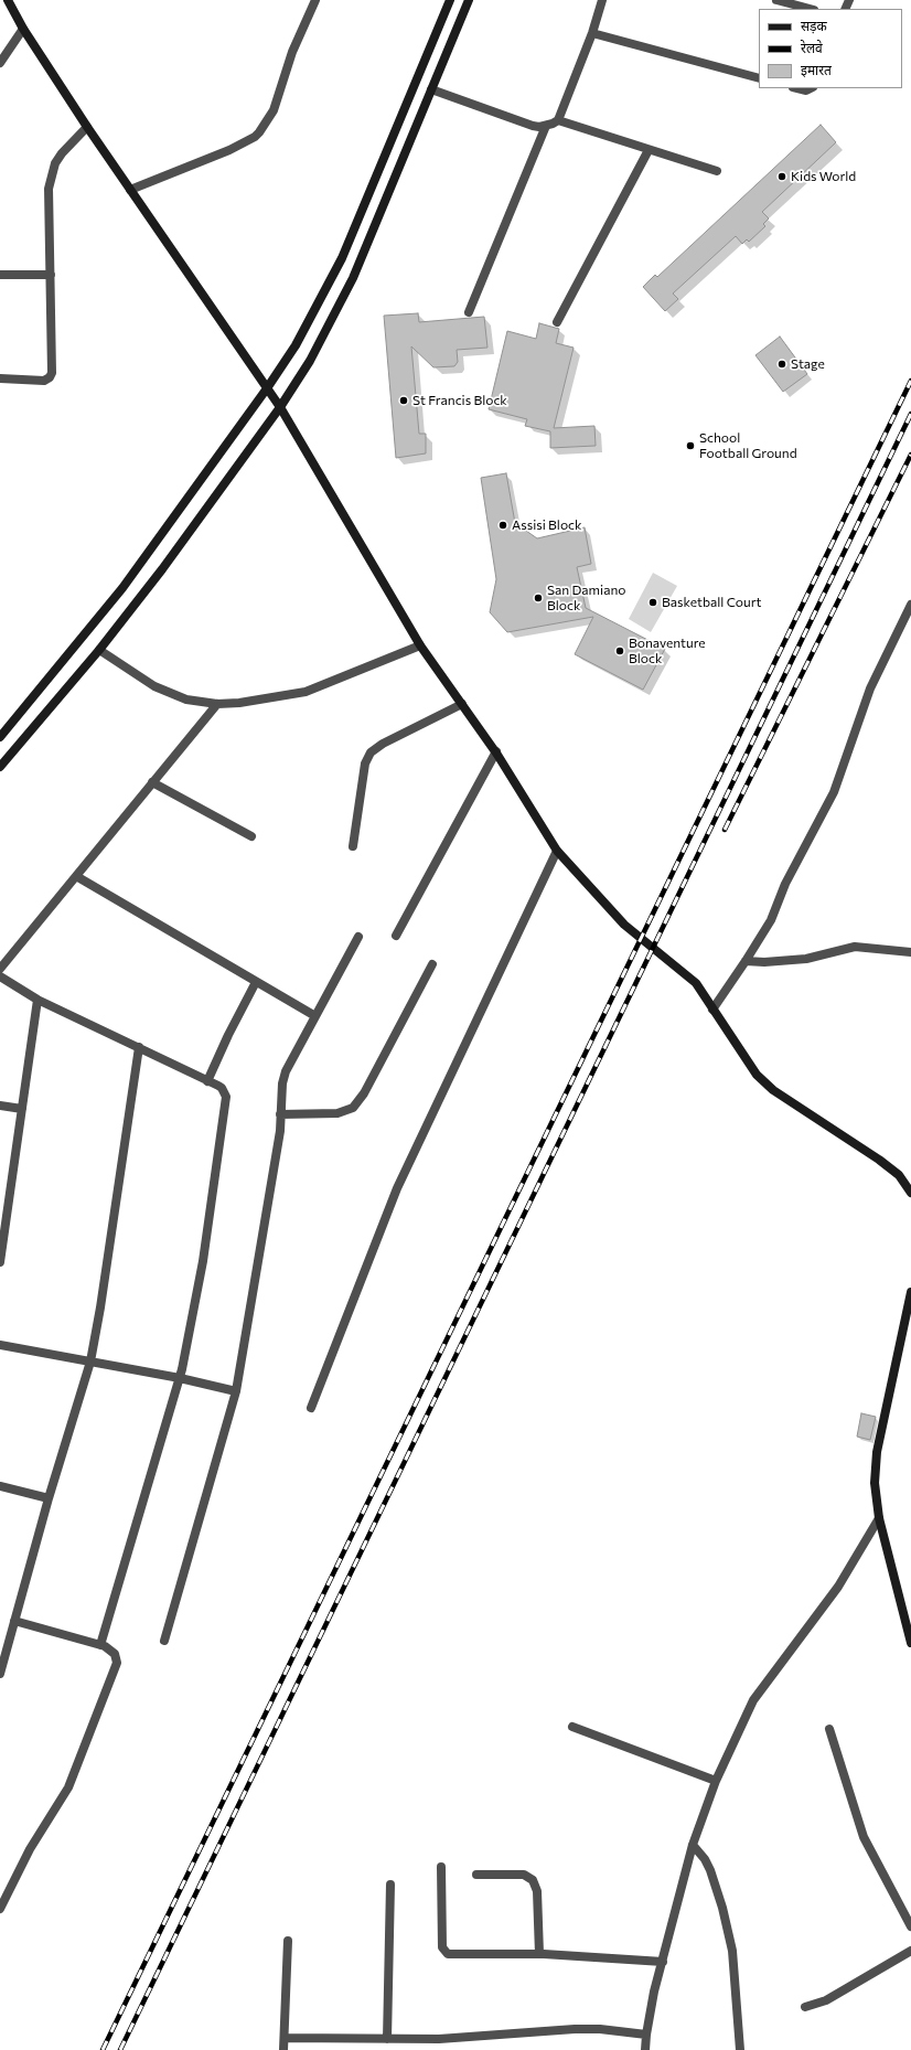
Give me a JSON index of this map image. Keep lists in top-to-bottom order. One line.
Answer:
{"places":["Kids World","Stage","St Francis Block","School Football Ground","Assisi Block","San Damiano Block","Basketball Court","Bonaventure Block"],"legend":["सड़क","रेलवे","इमारत"]}
